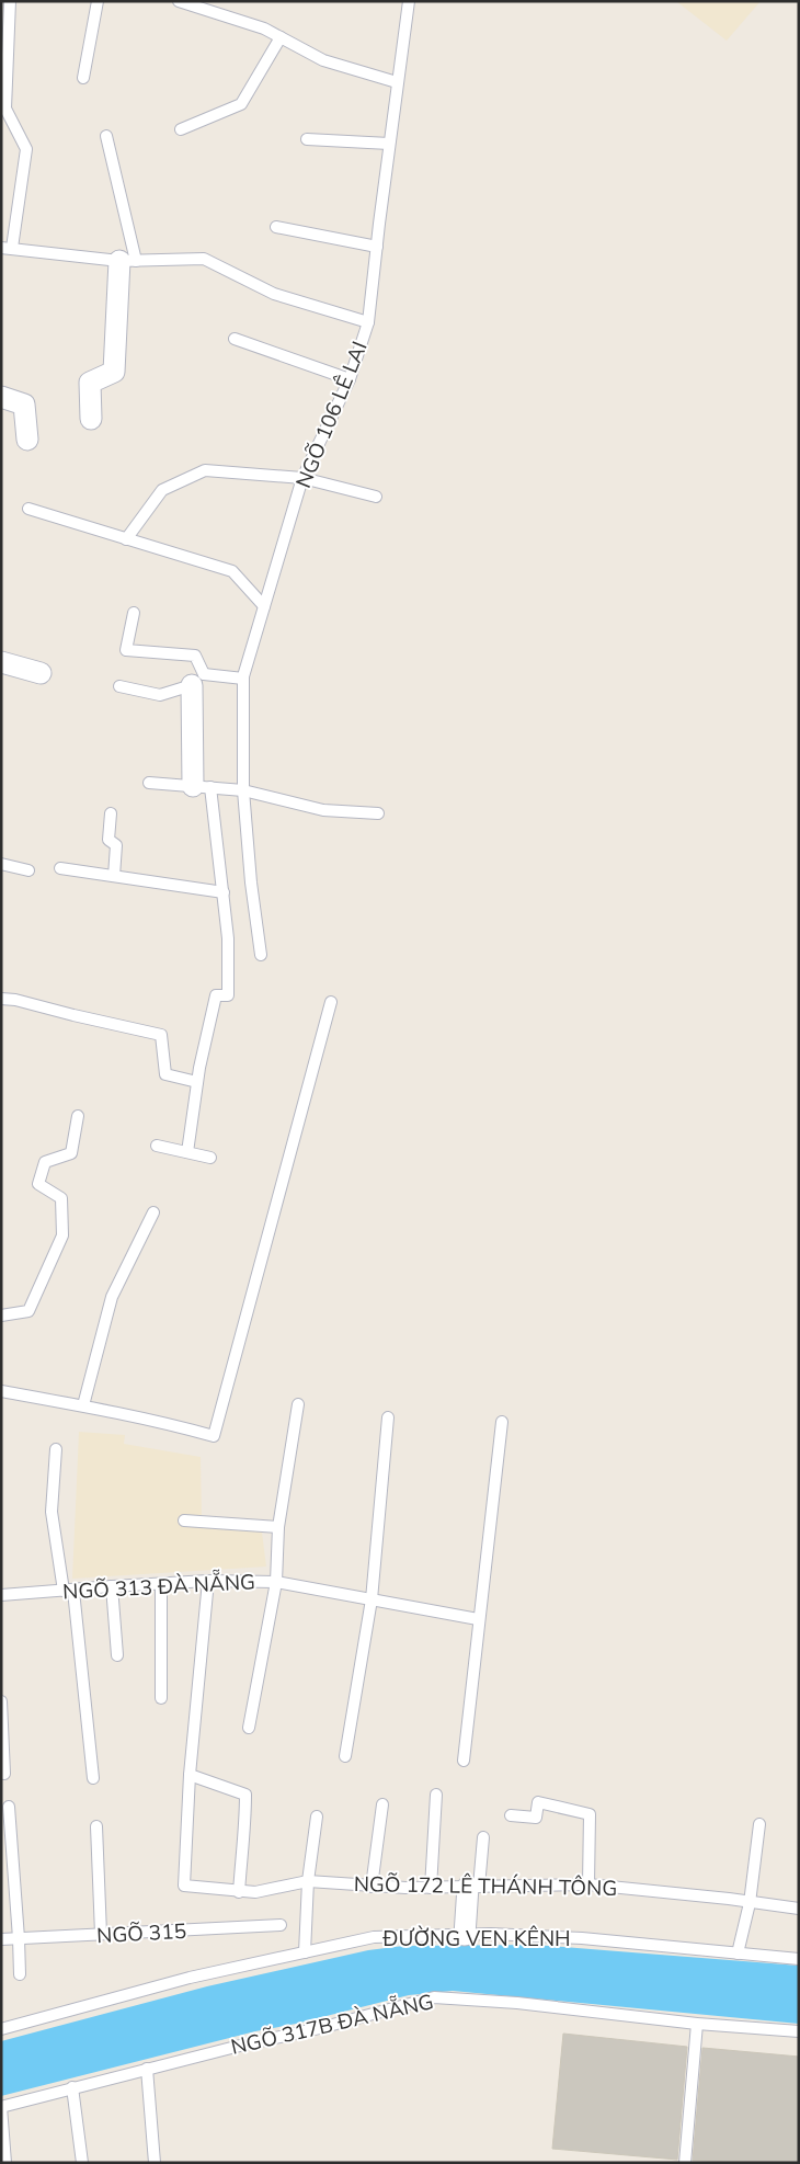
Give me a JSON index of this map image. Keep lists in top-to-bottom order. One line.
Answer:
{"streets":{"lane":["NGÕ 106 LÊ LAI","NGÕ 313 ĐÀ NẴNG","NGÕ 172 LÊ THÁNH TÔNG","NGÕ 315","ĐƯỜNG VEN KÊNH","NGÕ 317B ĐÀ NẴNG"]}}
